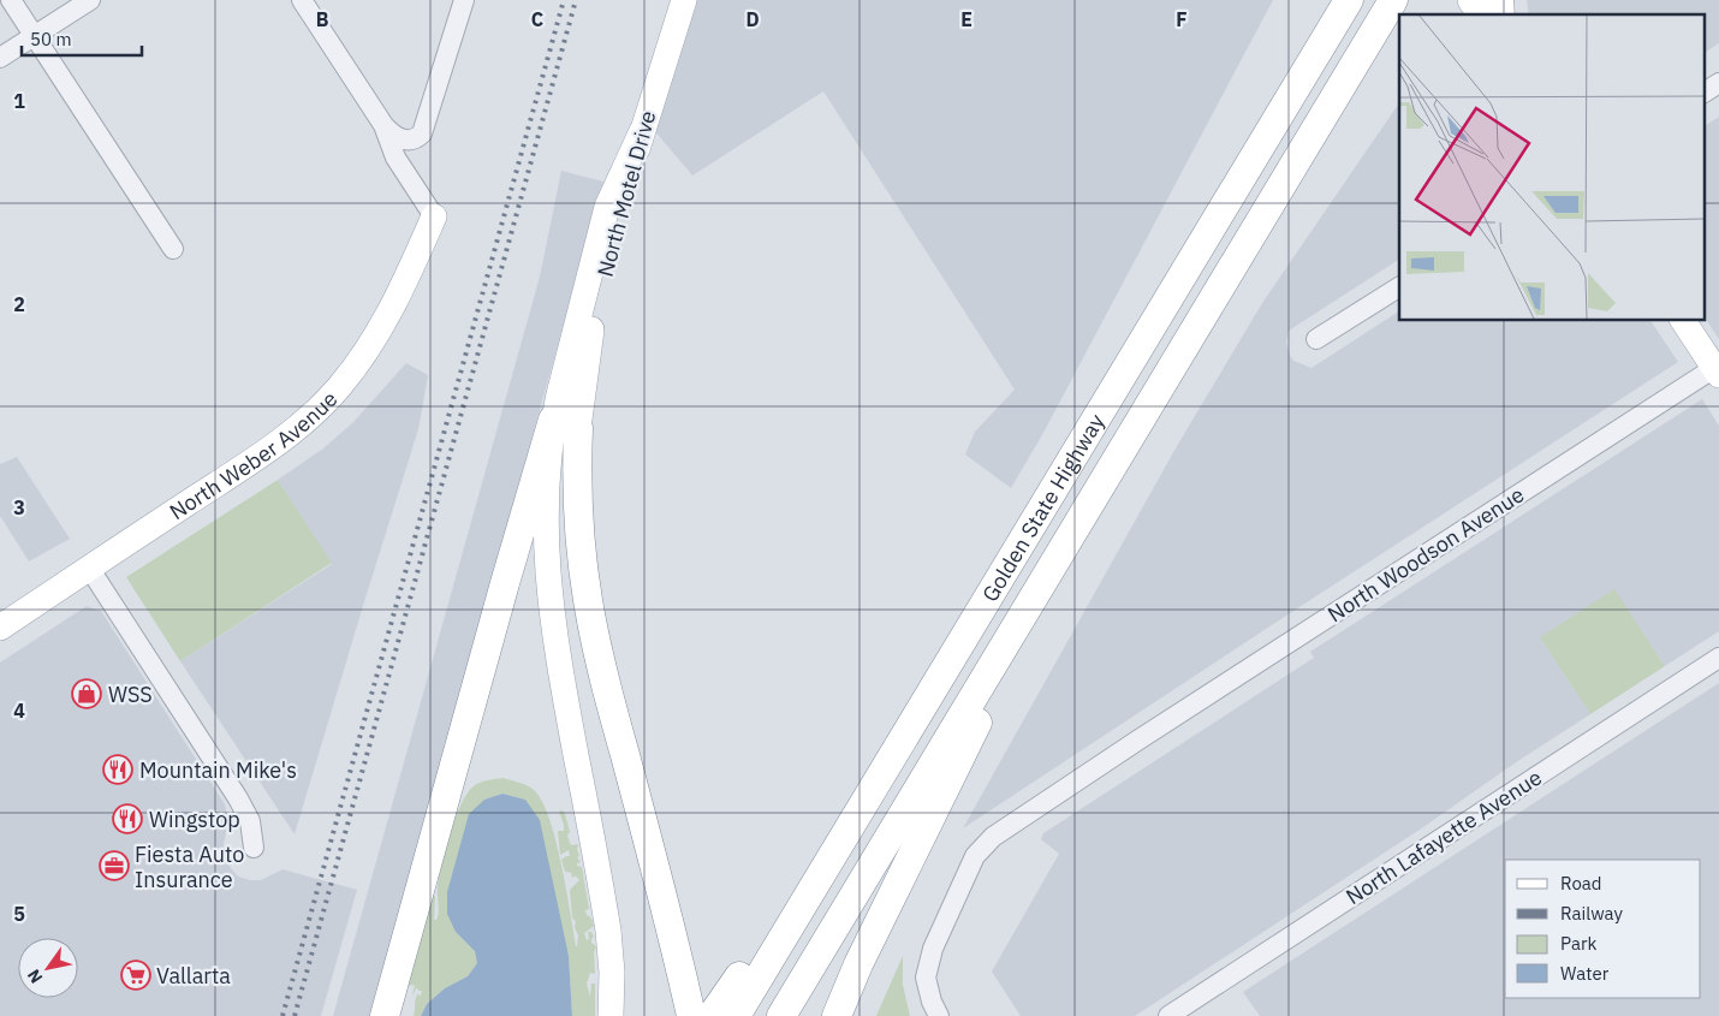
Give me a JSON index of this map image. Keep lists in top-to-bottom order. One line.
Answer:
{"streets":{"highway":["Golden State Highway"],"main road":["North Motel Drive","North Weber Avenue"],"street":["North Woodson Avenue","North Lafayette Avenue"]},"places":{"shop":["WSS"],"restaurant":["Mountain Mike's","Wingstop"],"office":["Fiesta Auto Insurance"],"supermarket":["Vallarta"]},"legend":["Road","Railway","Park","Water"],"scale_bar":"50 m","north":"bottom left","grid":{"columns":["B","C","D","E","F"],"rows":["1","2","3","4","5"]}}
